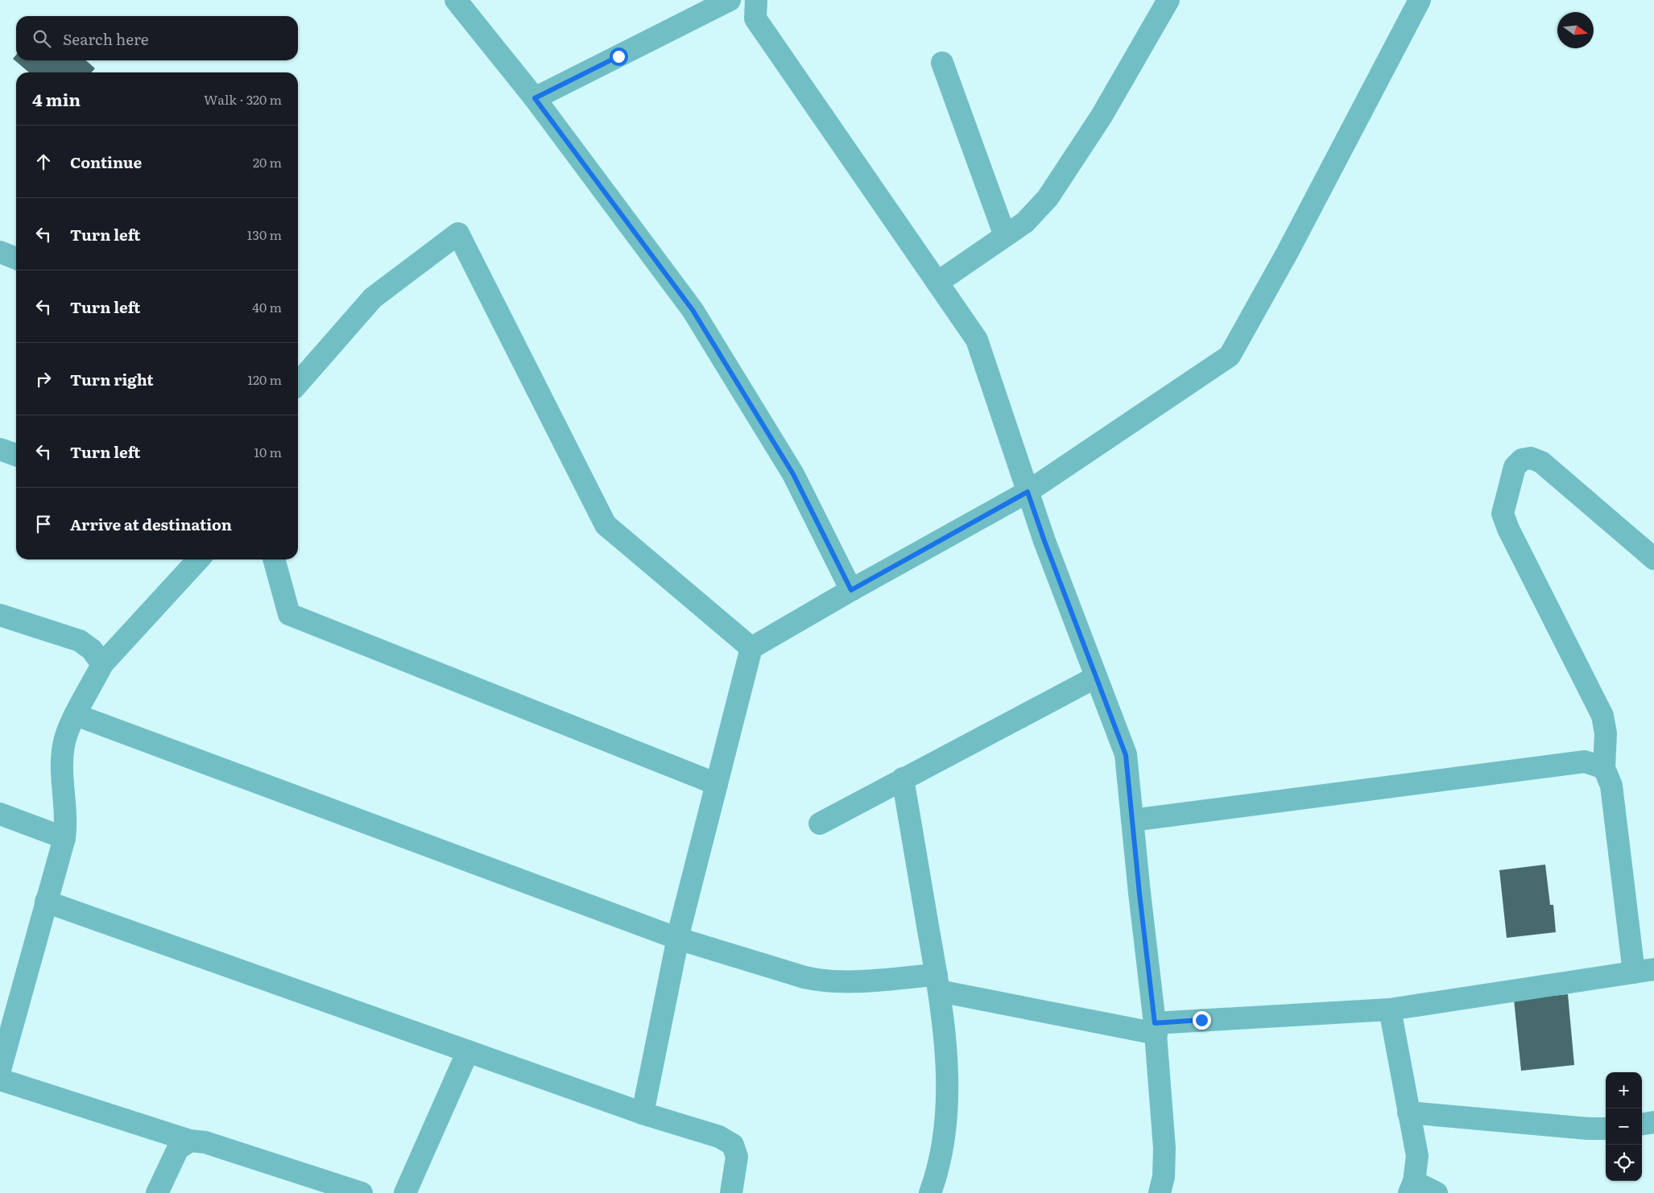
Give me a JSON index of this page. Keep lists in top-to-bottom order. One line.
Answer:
{"north":"right","page":{"search":"Search here","heading":["4 min","Walk · 320 m"],"list":[["Continue","20 m"],["Turn left","130 m"],["Turn left","40 m"],["Turn right","120 m"],["Turn left","10 m"],"Arrive at destination"],"map_buttons":["+","−"]}}
